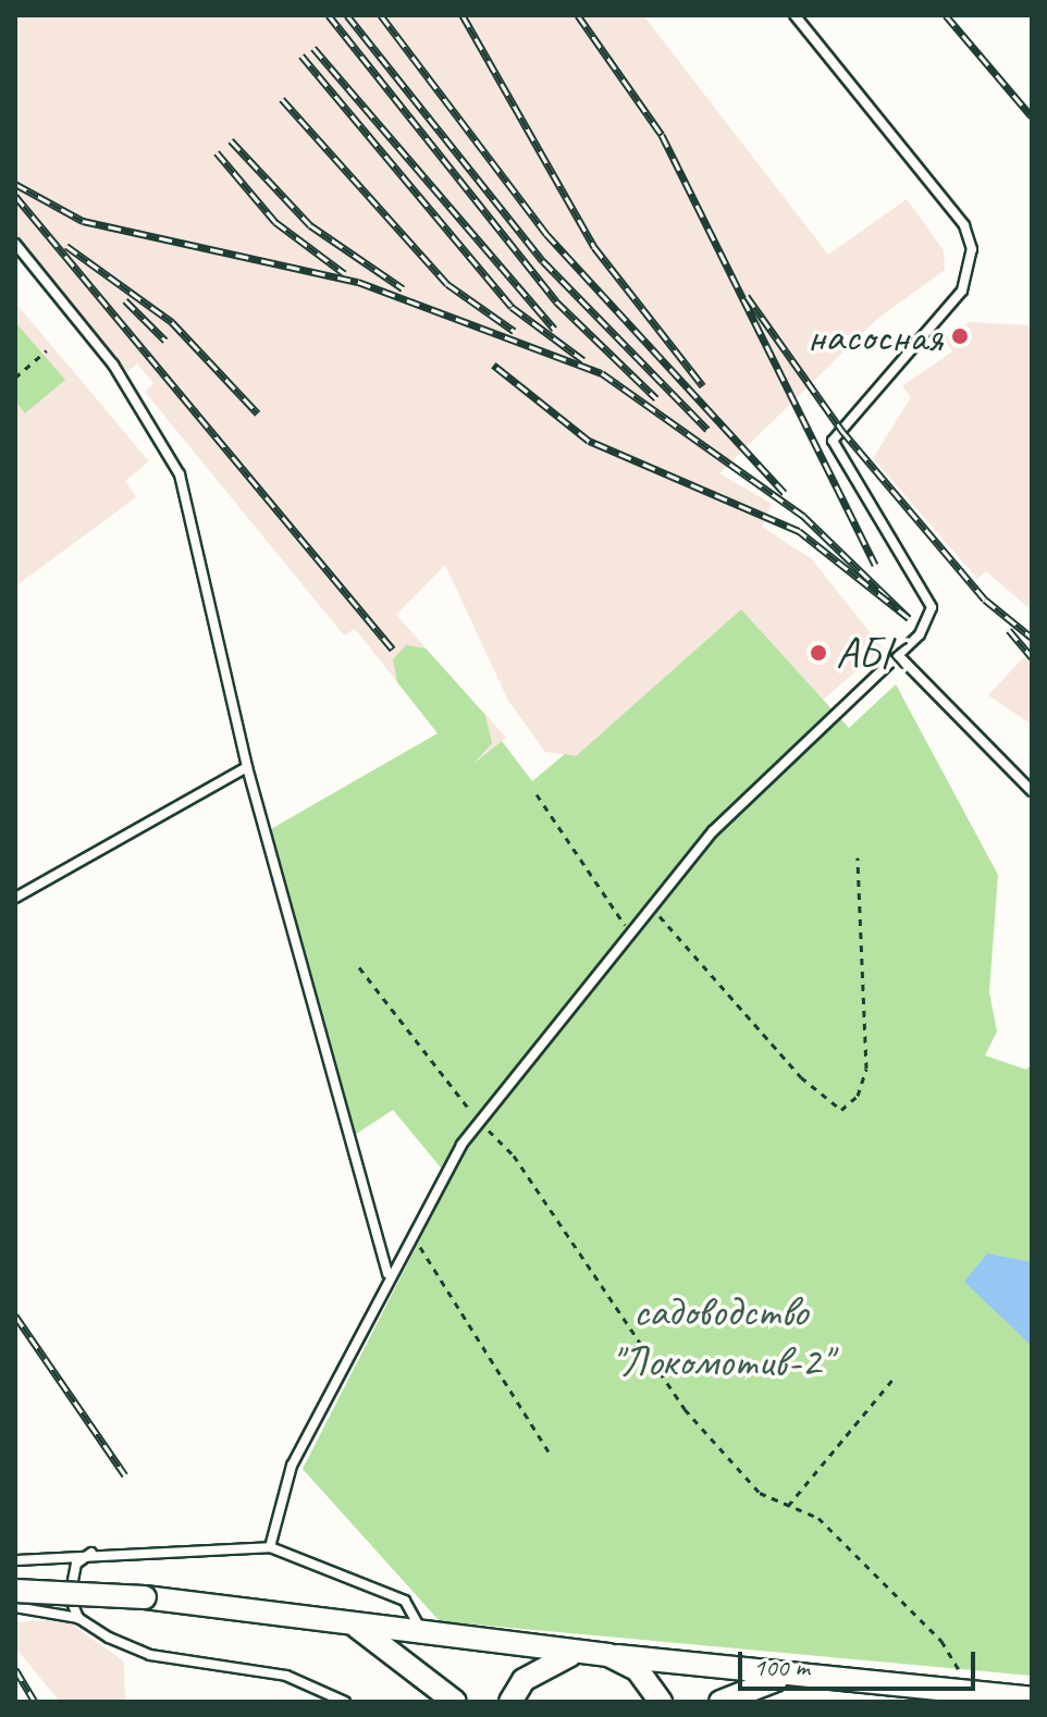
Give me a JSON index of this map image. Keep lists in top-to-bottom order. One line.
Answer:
{"parks":["садоводство \"Локомотив-2\""],"places":["насосная","АБК"],"scale_bar":"100 m"}
